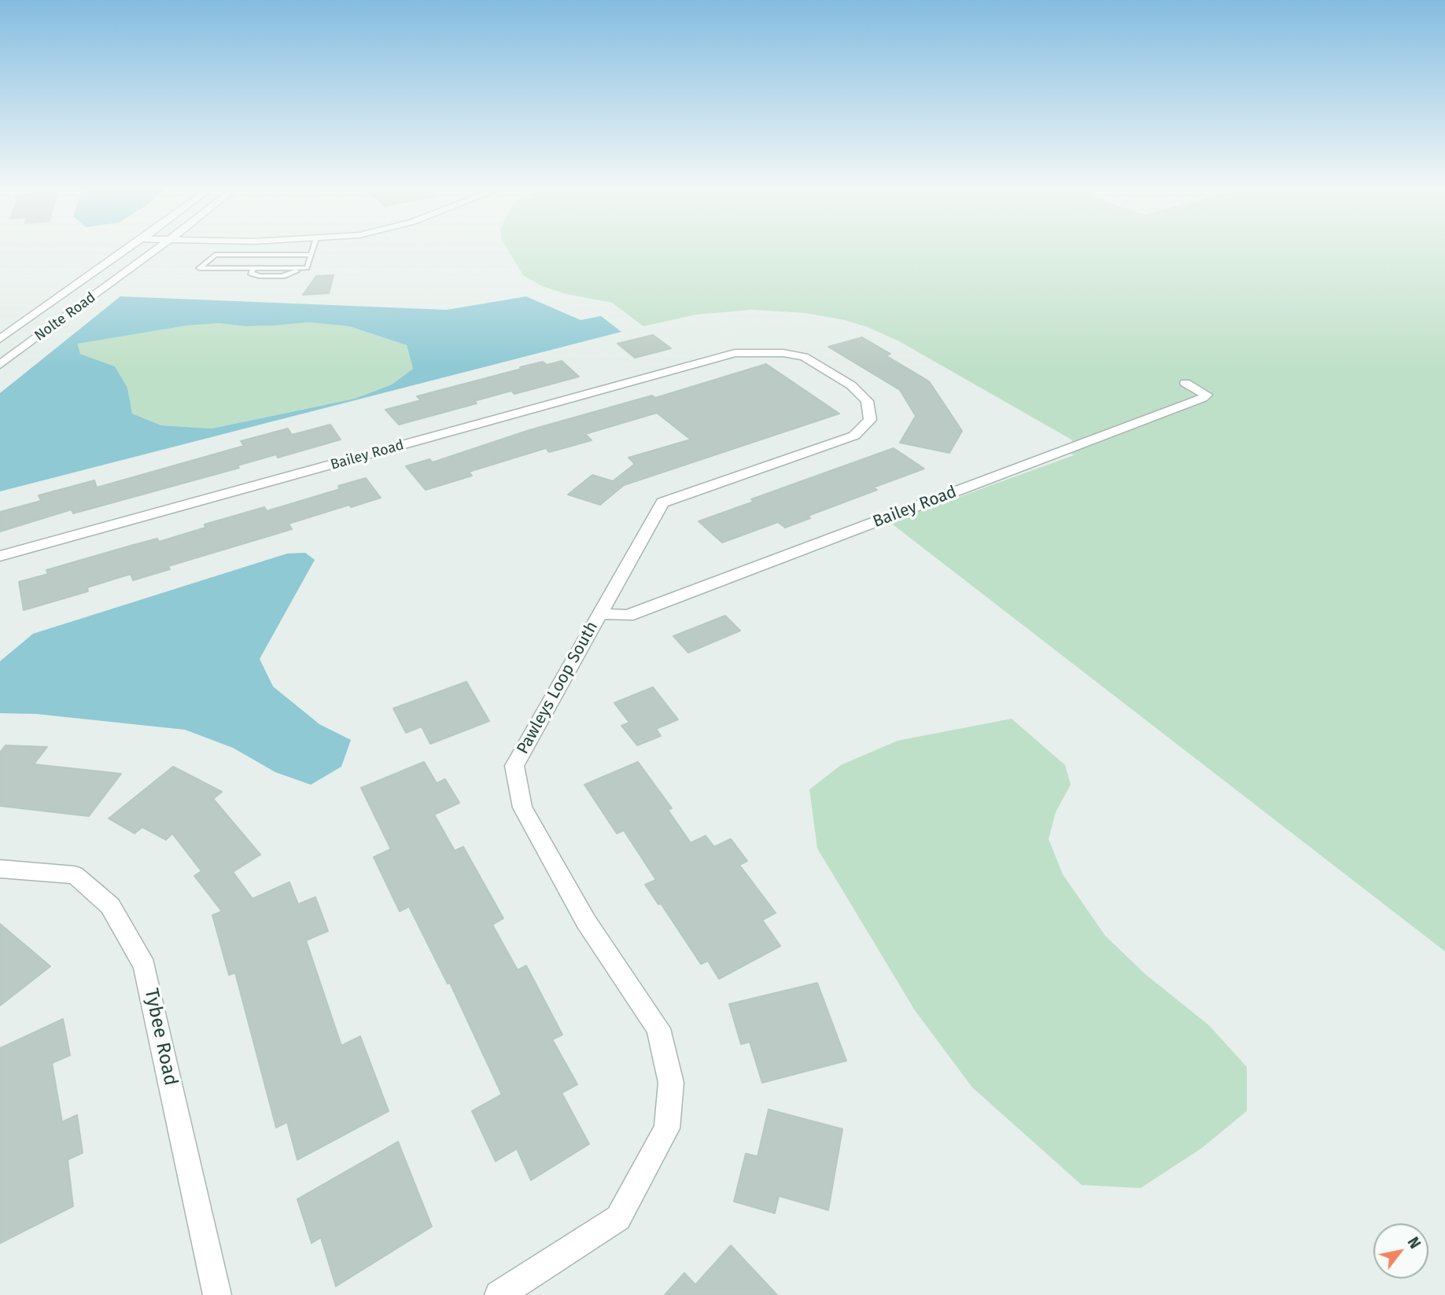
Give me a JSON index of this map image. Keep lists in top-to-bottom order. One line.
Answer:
{"streets":{"street":["Nolte Road","Bailey Road","Pawleys Loop South","Tybee Road"]},"crossings":[["Bailey Road","Pawleys Loop South"]],"north":"top right"}
